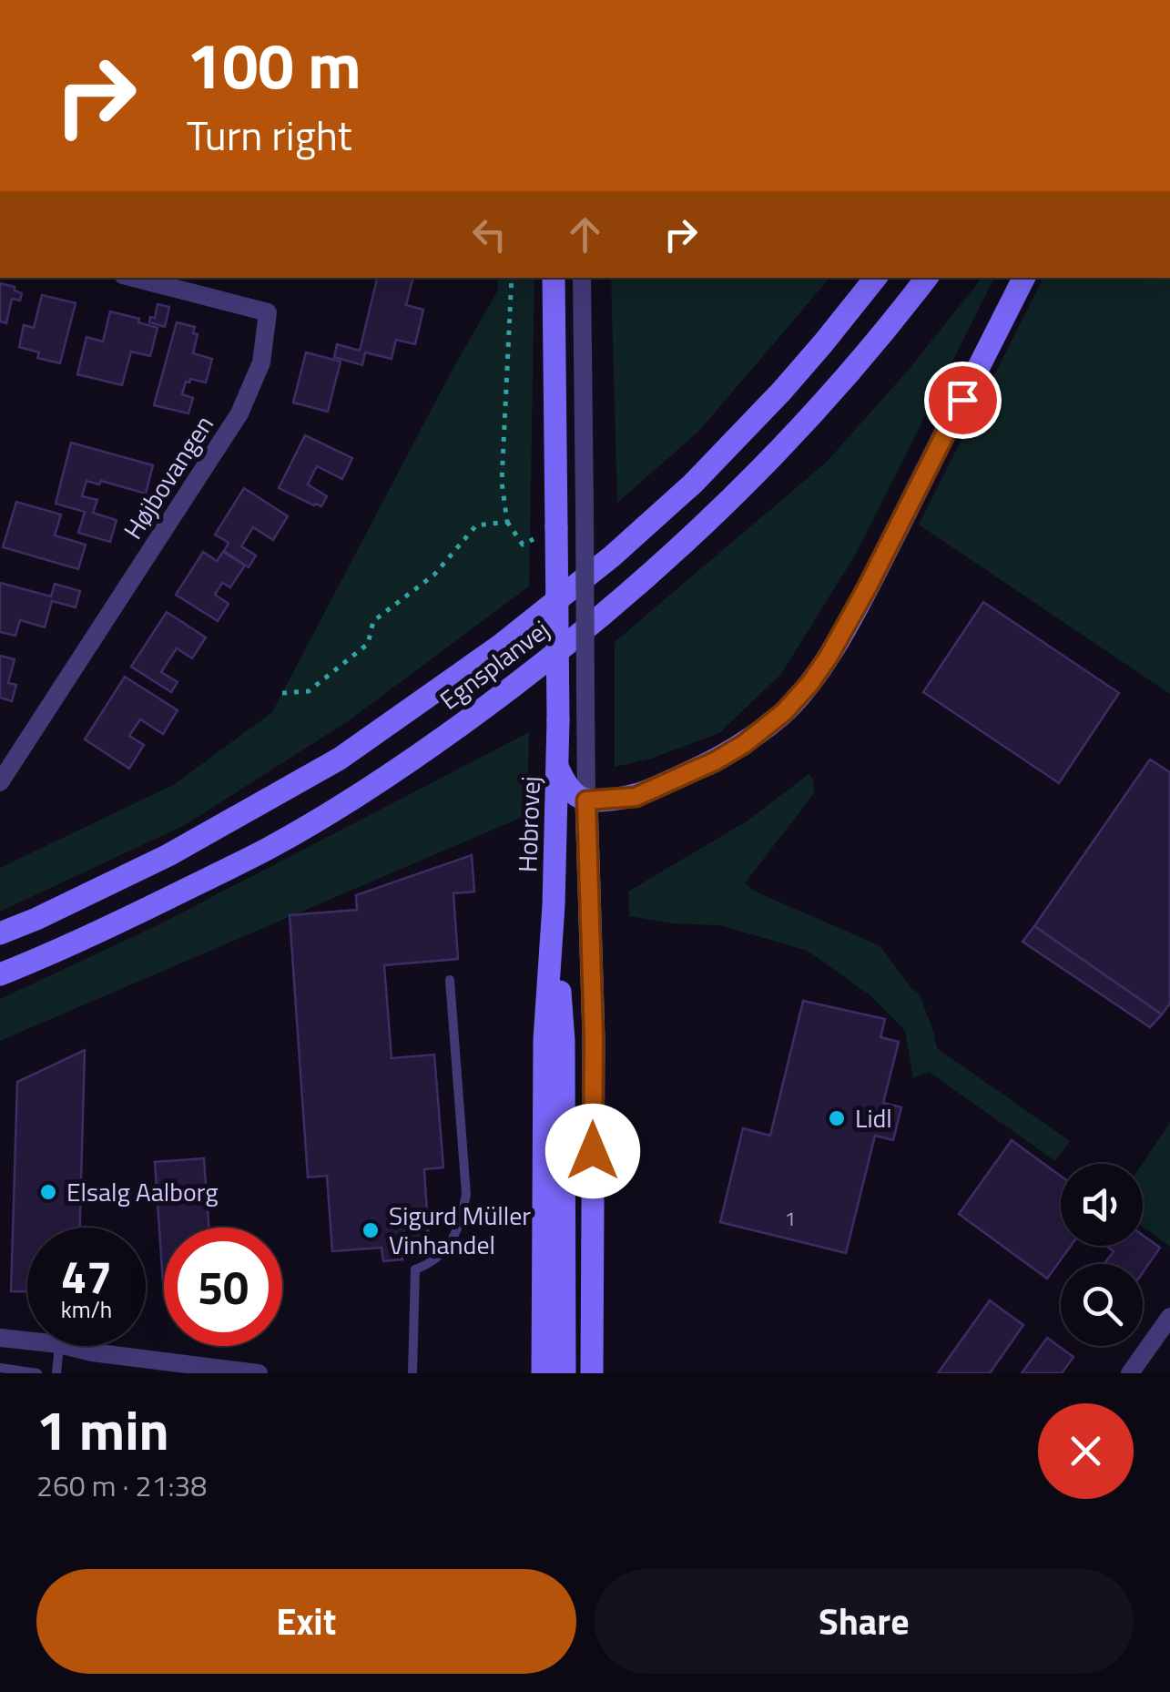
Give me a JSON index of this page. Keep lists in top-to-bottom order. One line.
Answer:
{"streets":{"main road":["Egnsplanvej","Hobrovej"],"street":["Højbovangen"]},"places":["Lidl","Elsalg Aalborg","Sigurd Müller Vinhandel"],"house_numbers":["1"],"page":{"turn":["100 m","Turn right"],"speed":"47 km/h","limit":"50","heading":["1 min","260 m · 21:38"],"buttons":["Exit","Share"]}}
